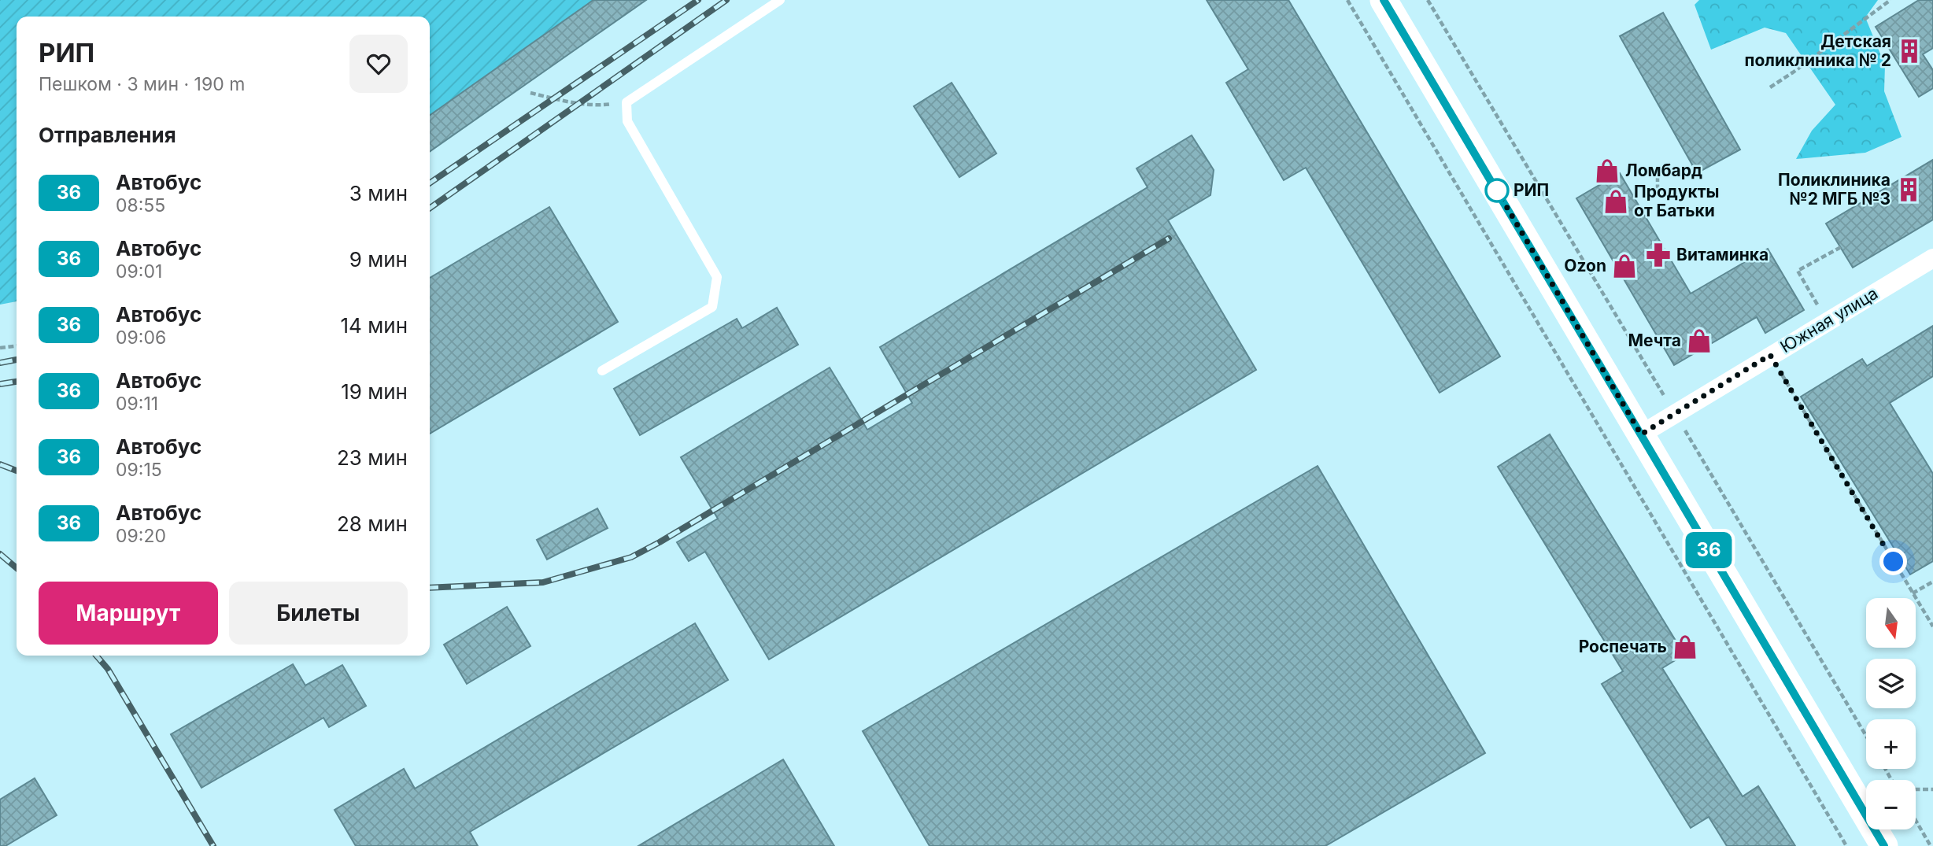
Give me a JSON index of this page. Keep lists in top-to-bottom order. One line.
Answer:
{"streets":{"street":["Южная улица"]},"places":{"building":["Детская поликлиника № 2","Поликлиника №2 МГБ №3"],"shop":["Ломбард","Продукты от Батьки","Ozon","Мечта","Роспечать"],"other":["РИП"],"pharmacy":["Витаминка"]},"lines":["bus line 36"],"north":"bottom","page":{"on_map":"36","heading":[["РИП","Пешком · 3 мин · 190 m"],"Отправления"],"list":[{"mark":"36","name":"Автобус","note":"08:55","value":"3 мин"},{"mark":"36","name":"Автобус","note":"09:01","value":"9 мин"},{"mark":"36","name":"Автобус","note":"09:06","value":"14 мин"},{"mark":"36","name":"Автобус","note":"09:11","value":"19 мин"},{"mark":"36","name":"Автобус","note":"09:15","value":"23 мин"},{"mark":"36","name":"Автобус","note":"09:20","value":"28 мин"}],"buttons":["Маршрут","Билеты"],"map_buttons":["+","−"]}}
